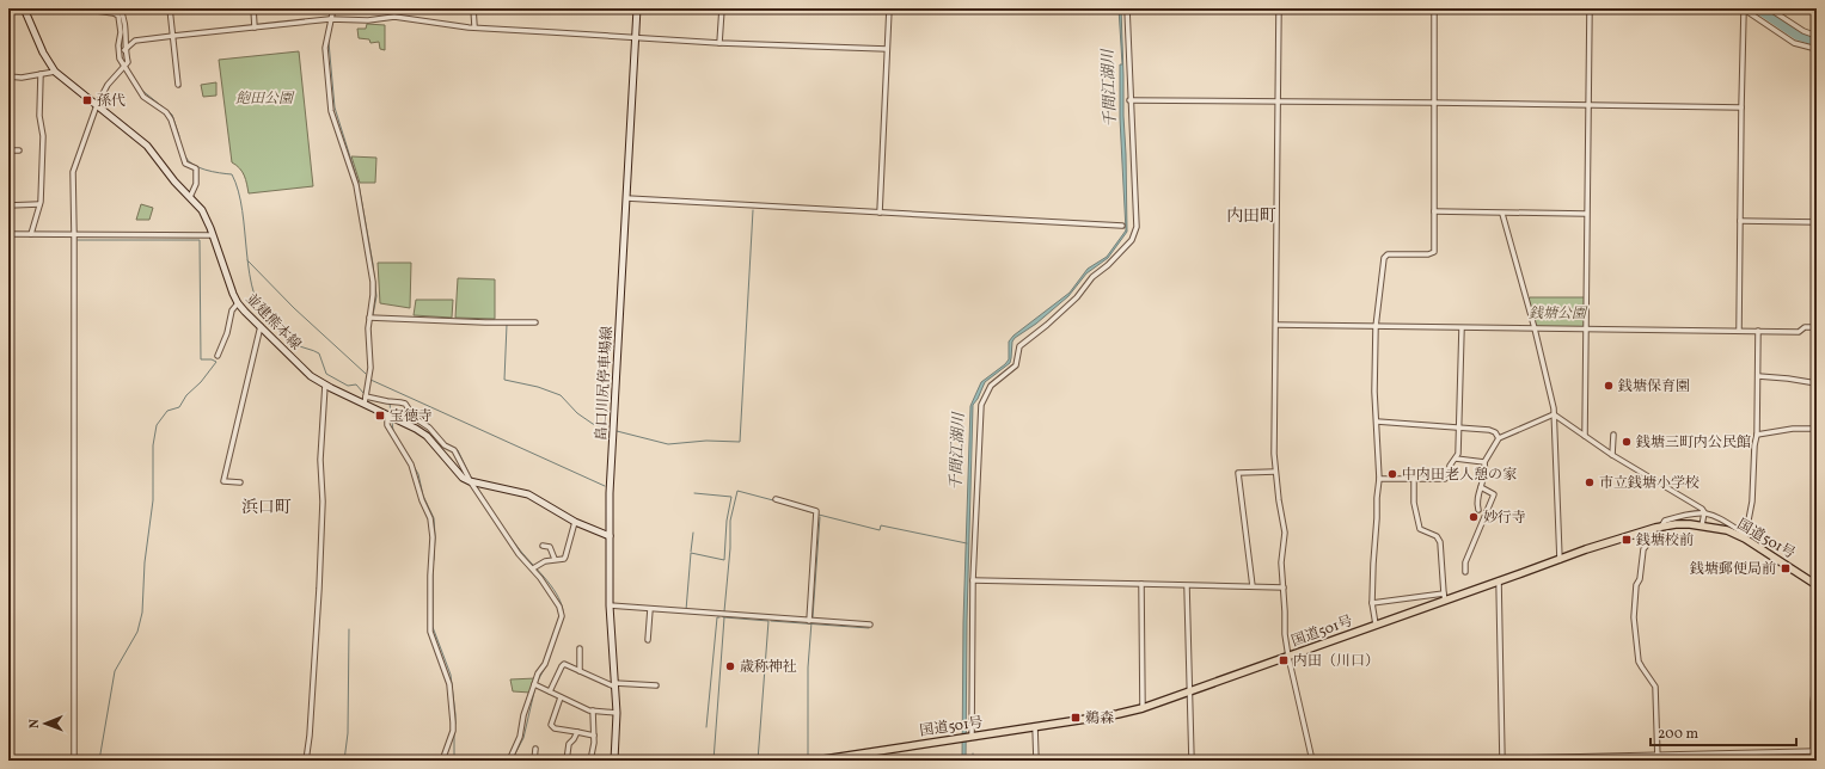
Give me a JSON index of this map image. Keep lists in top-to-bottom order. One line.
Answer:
{"streets":{"highway":["国道501号"],"main road":["並建熊本線","畠口川尻停車場線"]},"crossings":[["並建熊本線","畠口川尻停車場線"]],"districts":["内田町","浜口町"],"water":["千間江湖川"],"parks":["飽田公園","銭塘公園"],"places":{"transit":["孫代","宝徳寺","銭塘校前","銭塘郵便局前","内田（川口）","鵜森"],"other":["銭塘保育園","銭塘三町内公民館","中内田老人憩の家","市立銭塘小学校","妙行寺","歳称神社"]},"scale_bar":"200 m","north":"left"}
